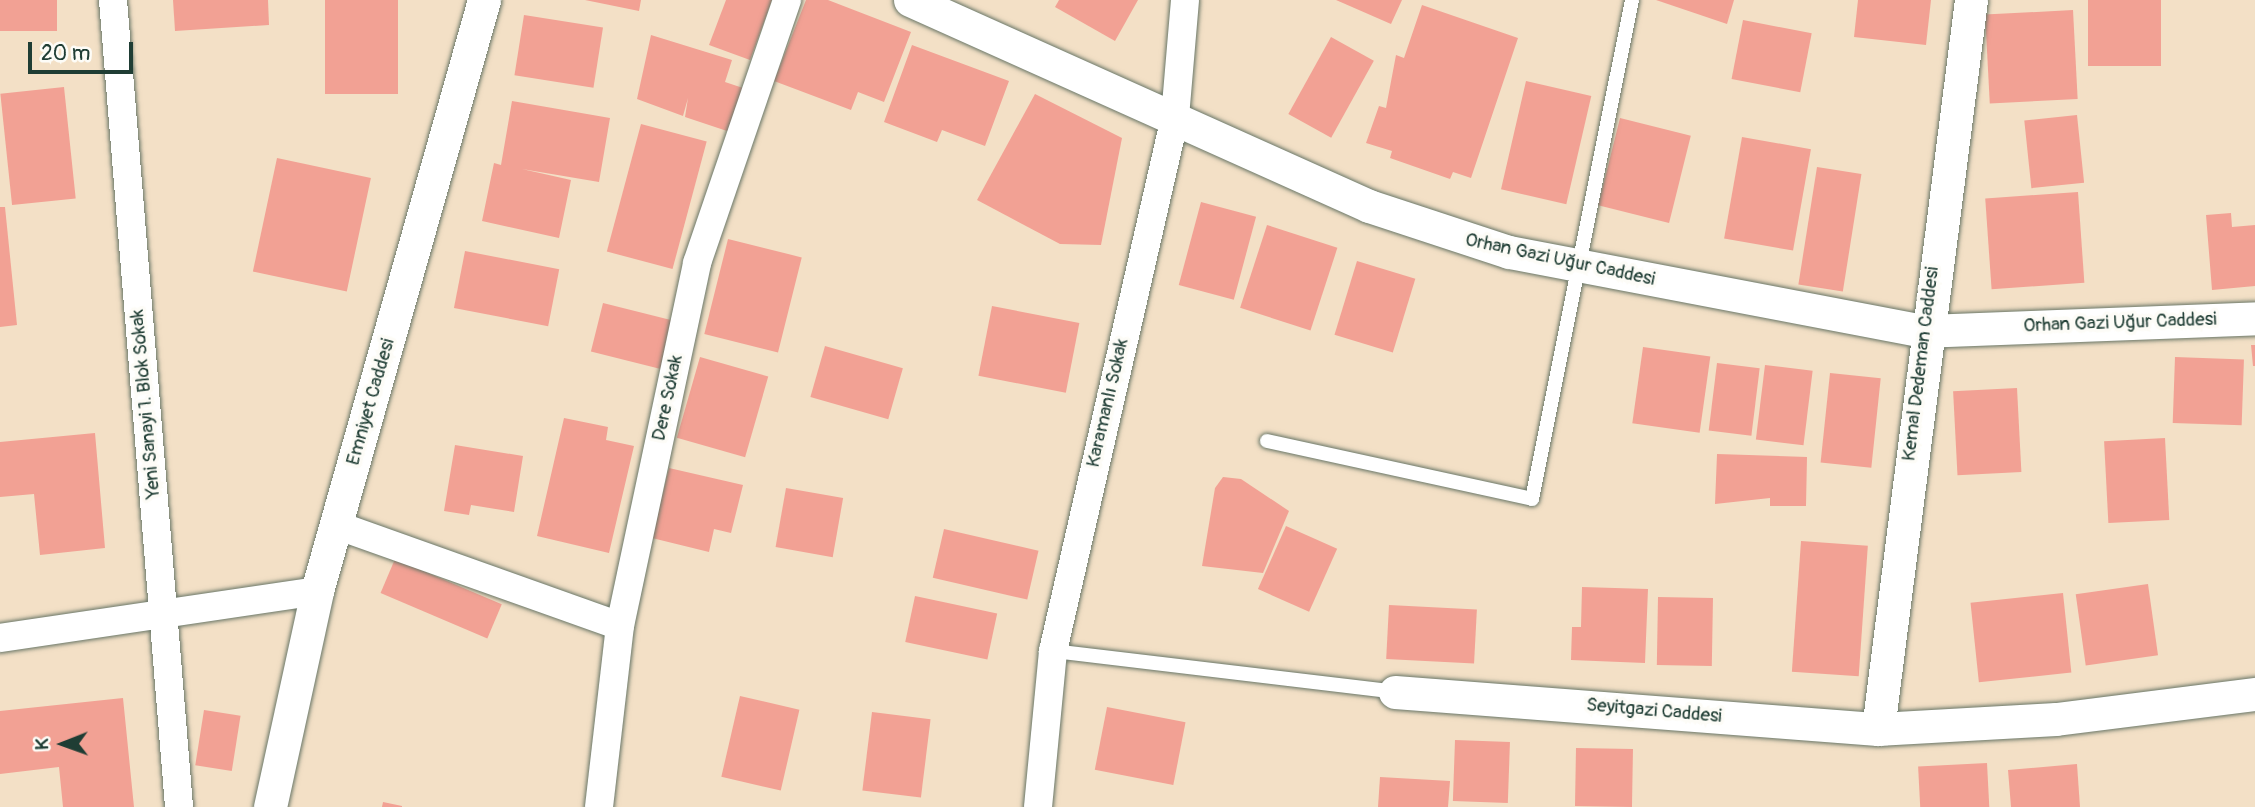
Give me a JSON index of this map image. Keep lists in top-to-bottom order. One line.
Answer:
{"streets":{"street":["Orhan Gazi Uğur Caddesi","Kemal Dedeman Caddesi","Dere Sokak","Emniyet Caddesi","Karamanlı Sokak","Yeni Sanayi 1. Blok Sokak","Seyitgazi Caddesi"]},"crossings":[["Orhan Gazi Uğur Caddesi","Kemal Dedeman Caddesi"],["Orhan Gazi Uğur Caddesi","Karamanlı Sokak"],["Kemal Dedeman Caddesi","Seyitgazi Caddesi"],["Karamanlı Sokak","Seyitgazi Caddesi"]],"scale_bar":"20 m","north":"left"}
